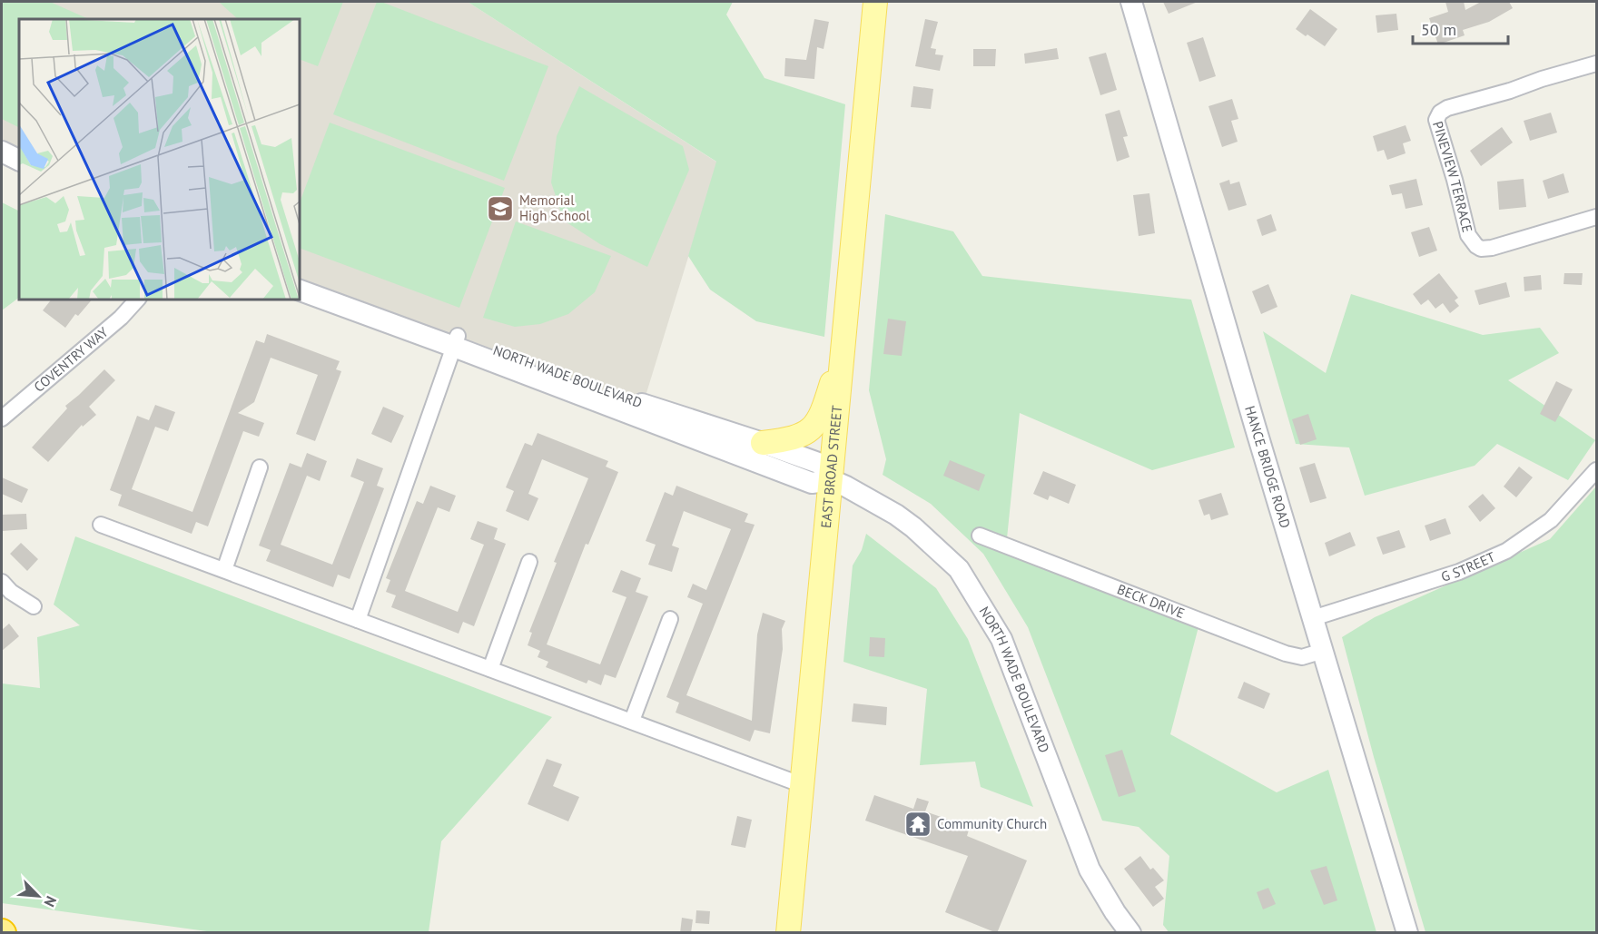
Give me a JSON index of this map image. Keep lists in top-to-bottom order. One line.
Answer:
{"streets":{"main road":["NORTH WADE BOULEVARD","EAST BROAD STREET","HANCE BRIDGE ROAD"],"street":["PINEVIEW TERRACE","COVENTRY WAY","G STREET","BECK DRIVE"]},"crossings":[["NORTH WADE BOULEVARD","EAST BROAD STREET"],["HANCE BRIDGE ROAD","G STREET"],["HANCE BRIDGE ROAD","BECK DRIVE"]],"places":{"school or university":["Memorial High School"],"temple":["Community Church"]},"scale_bar":"50 m","north":"bottom right"}
